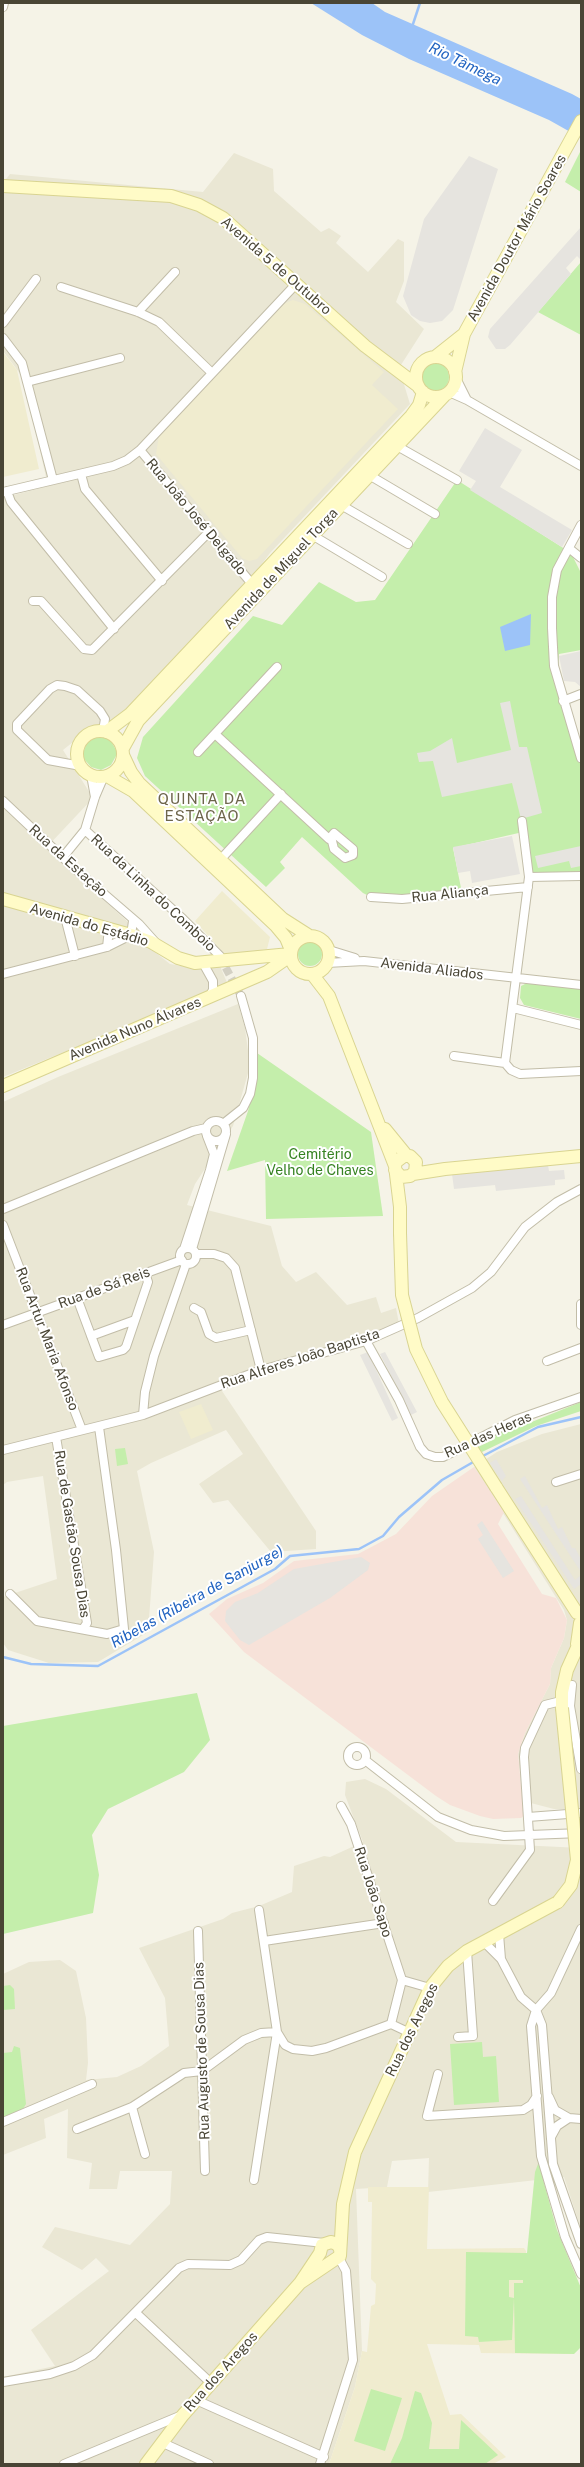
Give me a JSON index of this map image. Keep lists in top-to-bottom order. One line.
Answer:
{"streets":{"main road":["Avenida Doutor Mário Soares","Avenida 5 de Outubro","Avenida de Miguel Torga","Avenida do Estádio","Avenida Nuno Álvares","Rua dos Aregos"],"street":["Rua João José Delgado","Rua da Estação","Rua da Linha do Comboio","Rua Aliança","Avenida Aliados","Rua de Sá Reis","Rua Artur Maria Afonso","Rua Alferes João Baptista","Rua das Heras","Rua de Gastão Sousa Dias","Rua João Sapo","Rua Augusto de Sousa Dias"]},"crossings":[["Avenida Doutor Mário Soares","Avenida 5 de Outubro"],["Avenida Doutor Mário Soares","Avenida de Miguel Torga"],["Avenida 5 de Outubro","Avenida de Miguel Torga"],["Rua João José Delgado","Avenida de Miguel Torga"],["Rua da Estação","Avenida do Estádio"],["Avenida do Estádio","Avenida Nuno Álvares"],["Rua de Sá Reis","Rua Artur Maria Afonso"],["Rua Artur Maria Afonso","Rua Alferes João Baptista"],["Rua Alferes João Baptista","Rua das Heras"],["Rua Alferes João Baptista","Rua de Gastão Sousa Dias"]],"districts":["QUINTA DA ESTAÇÃO"],"water":["Rio Tâmega","Ribelas (Ribeira de Sanjurge)"],"parks":["Cemitério Velho de Chaves"]}
